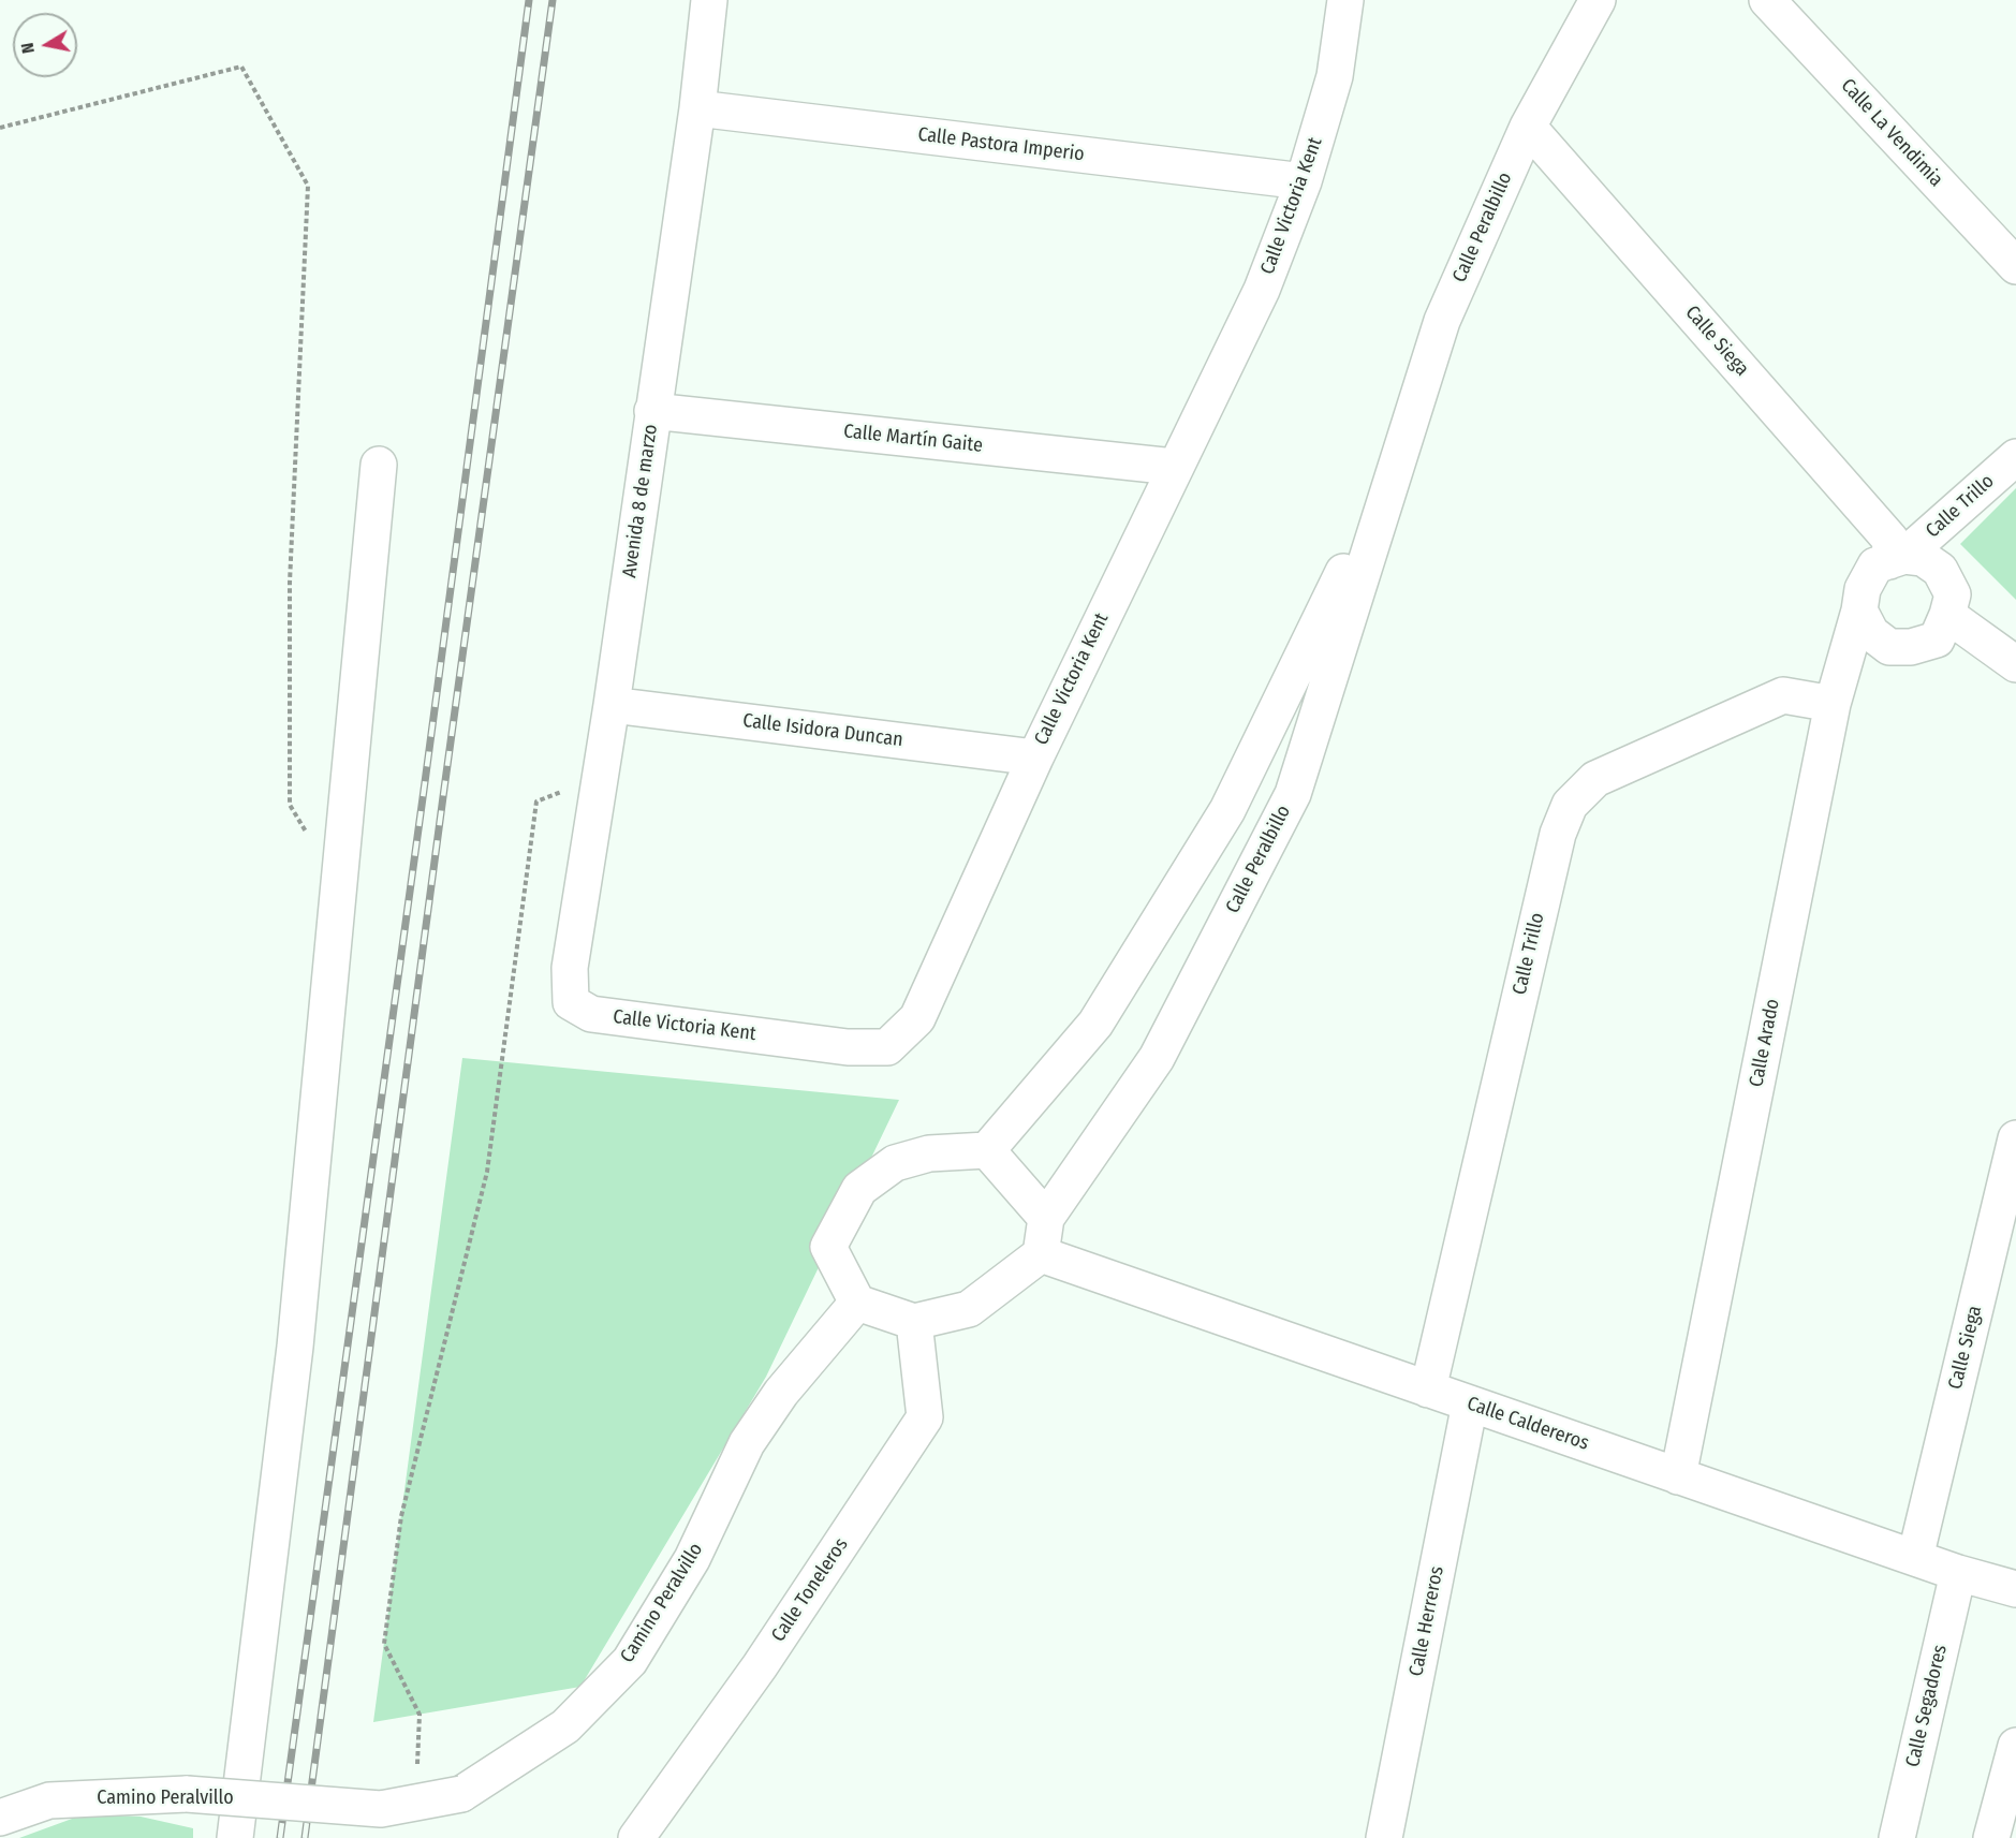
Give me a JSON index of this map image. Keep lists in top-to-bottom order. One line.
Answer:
{"streets":{"street":["Calle La Vendimia","Calle Pastora Imperio","Calle Victoria Kent","Calle Peralbillo","Calle Siega","Calle Martín Gaite","Avenida 8 de marzo","Calle Trillo","Calle Isidora Duncan","Calle Arado","Calle Caldereros","Calle Toneleros","Camino Peralvillo","Calle Herreros","Calle Segadores"]},"crossings":[["Calle Pastora Imperio","Calle Victoria Kent"],["Calle Pastora Imperio","Avenida 8 de marzo"],["Calle Victoria Kent","Calle Martín Gaite"],["Calle Victoria Kent","Avenida 8 de marzo"],["Calle Victoria Kent","Calle Isidora Duncan"],["Calle Peralbillo","Calle Siega"],["Calle Peralbillo","Calle Caldereros"],["Calle Peralbillo","Calle Toneleros"],["Calle Peralbillo","Camino Peralvillo"],["Calle Siega","Calle Trillo"],["Calle Siega","Calle Arado"],["Calle Siega","Calle Caldereros"],["Calle Martín Gaite","Avenida 8 de marzo"],["Avenida 8 de marzo","Calle Isidora Duncan"],["Calle Trillo","Calle Arado"],["Calle Trillo","Calle Caldereros"],["Calle Arado","Calle Caldereros"],["Calle Caldereros","Calle Toneleros"],["Calle Caldereros","Camino Peralvillo"],["Calle Caldereros","Calle Herreros"],["Calle Caldereros","Calle Segadores"],["Calle Toneleros","Camino Peralvillo"]],"north":"left"}
